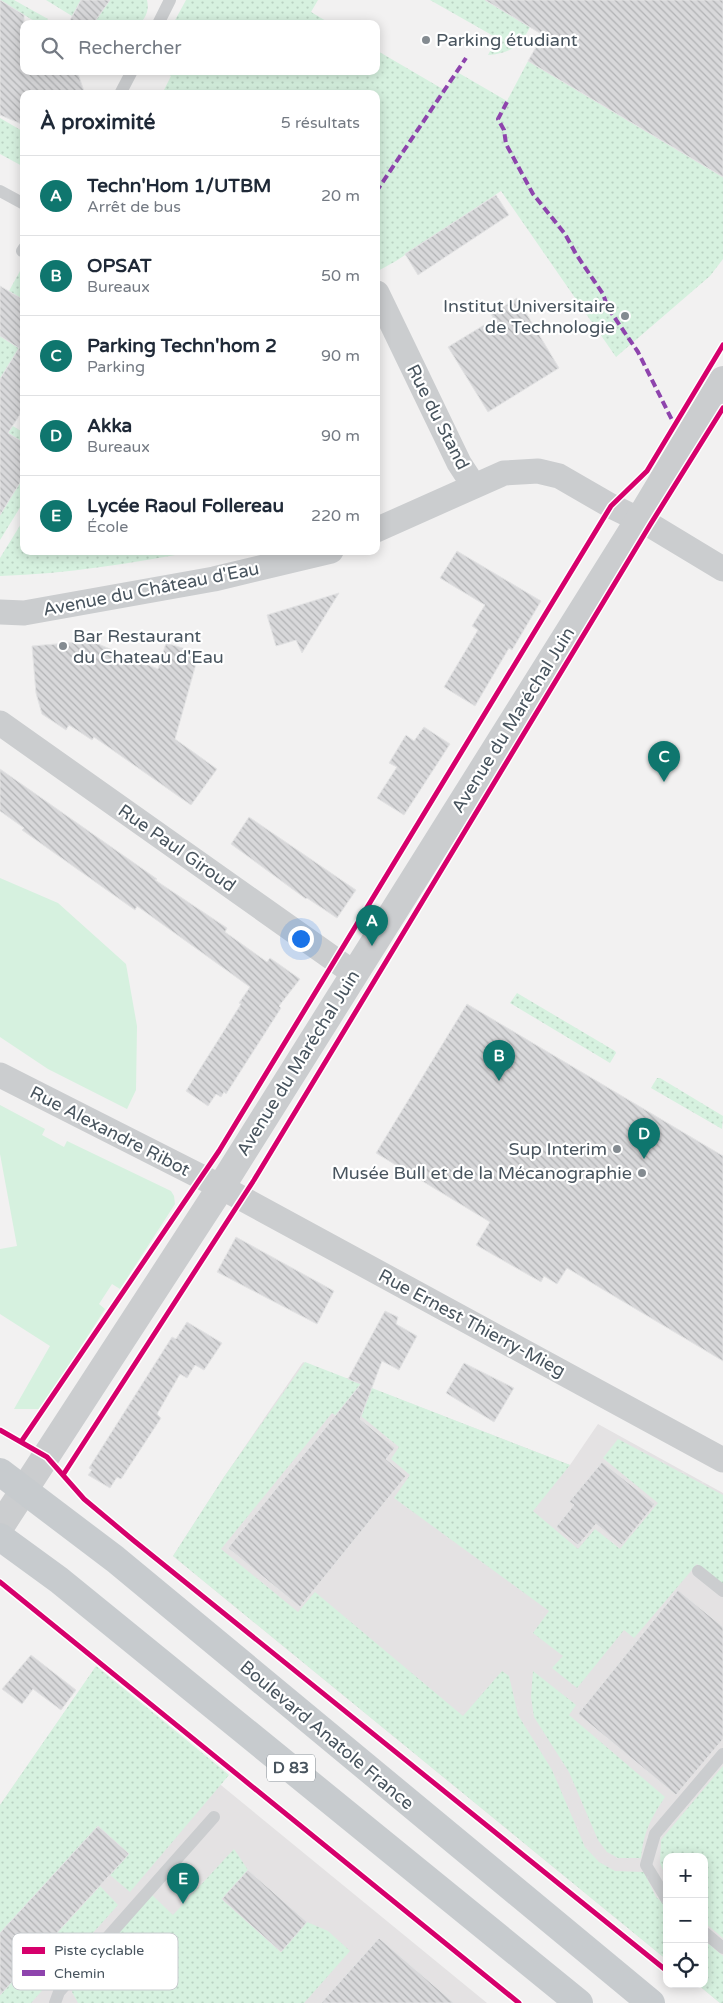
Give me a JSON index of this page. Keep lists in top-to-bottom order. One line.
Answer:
{"streets":{"main road":["Boulevard Anatole France","D 83"],"street":["Rue du Stand","Avenue du Château d'Eau","Avenue du Maréchal Juin","Rue Paul Giroud","Rue Alexandre Ribot","Rue Ernest Thierry-Mieg"]},"crossings":[["Rue du Stand","Avenue du Maréchal Juin"],["Avenue du Maréchal Juin","Rue Paul Giroud"],["Avenue du Maréchal Juin","Rue Alexandre Ribot"],["Avenue du Maréchal Juin","Rue Ernest Thierry-Mieg"],["Avenue du Maréchal Juin","Boulevard Anatole France"],["Rue Alexandre Ribot","Rue Ernest Thierry-Mieg"]],"places":["Parking étudiant","Institut Universitaire de Technologie","Bar Restaurant du Chateau d'Eau","Sup Interim","Musée Bull et de la Mécanographie"],"legend":["Piste cyclable","Chemin"],"page":{"search":"Rechercher","heading":["À proximité","5 résultats"],"list":[{"mark":"A","name":"Techn'Hom 1/UTBM","note":"Arrêt de bus","value":"20 m"},{"mark":"B","name":"OPSAT","note":"Bureaux","value":"50 m"},{"mark":"C","name":"Parking Techn'hom 2","note":"Parking","value":"90 m"},{"mark":"D","name":"Akka","note":"Bureaux","value":"90 m"},{"mark":"E","name":"Lycée Raoul Follereau","note":"École","value":"220 m"}],"pins":["C","A","B","D","E"],"map_buttons":["+","−"]}}
